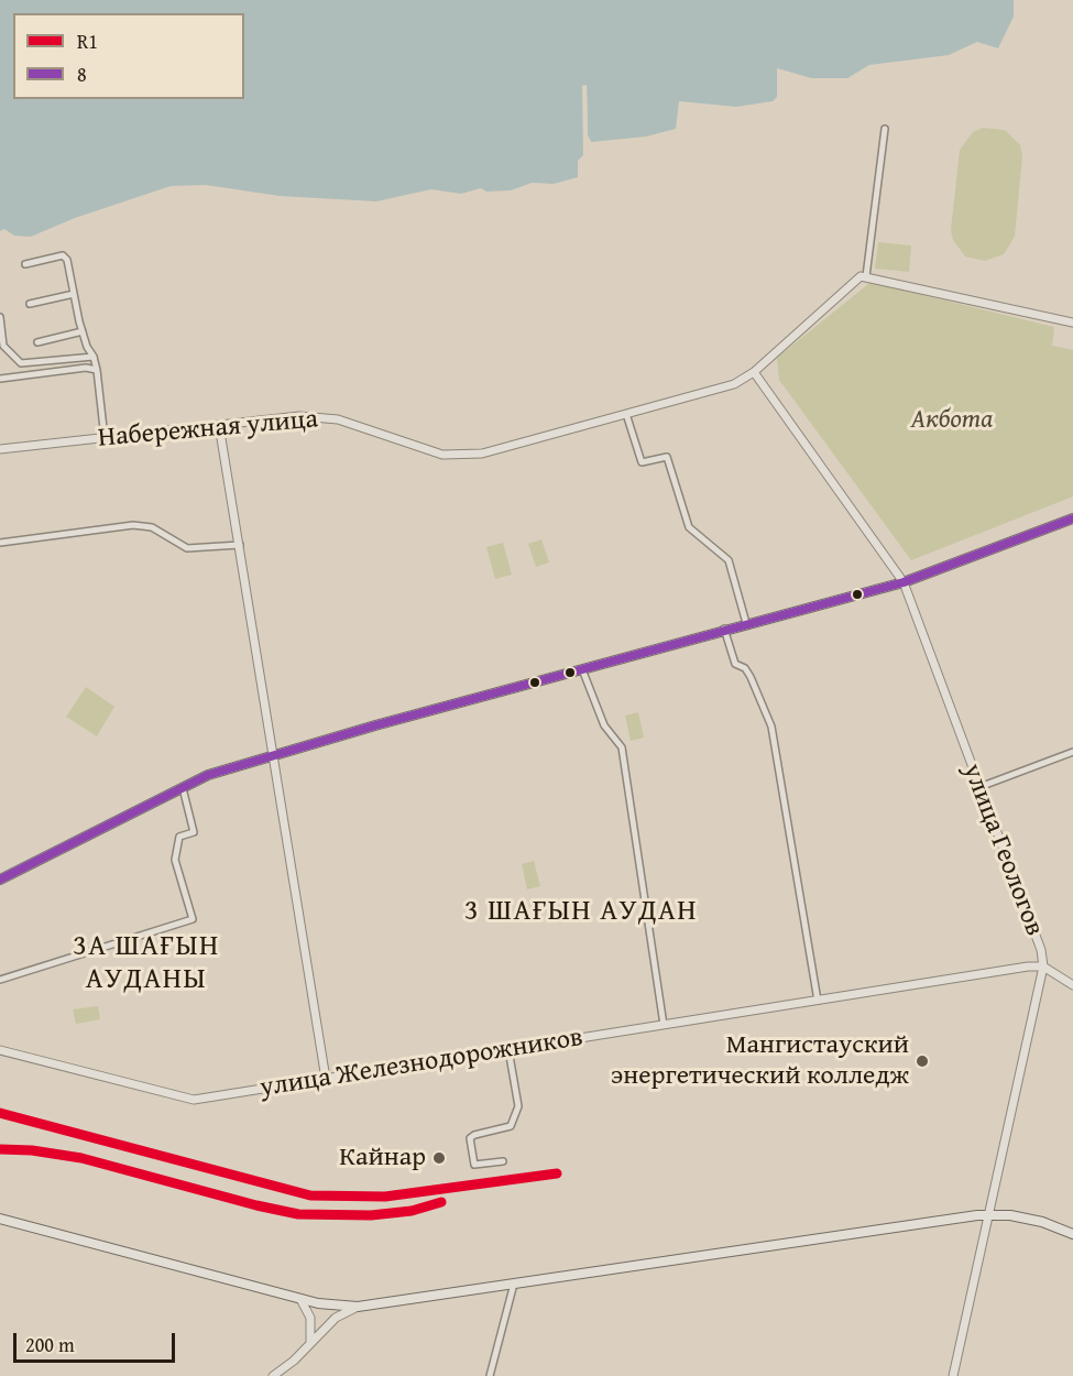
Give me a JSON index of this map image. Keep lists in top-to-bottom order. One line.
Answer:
{"streets":{"street":["Набережная улица","улица Геологов","улица Железнодорожников"]},"crossings":[["Набережная улица","улица Геологов"],["улица Геологов","улица Железнодорожников"]],"districts":["3 ШАҒЫН АУДАН","3А ШАҒЫН АУДАНЫ"],"parks":["Акбота"],"places":["Мангистауский энергетический колледж","Кайнар"],"lines":["transit line 8","transit line R1"],"legend":["R1","8"],"scale_bar":"200 m"}
